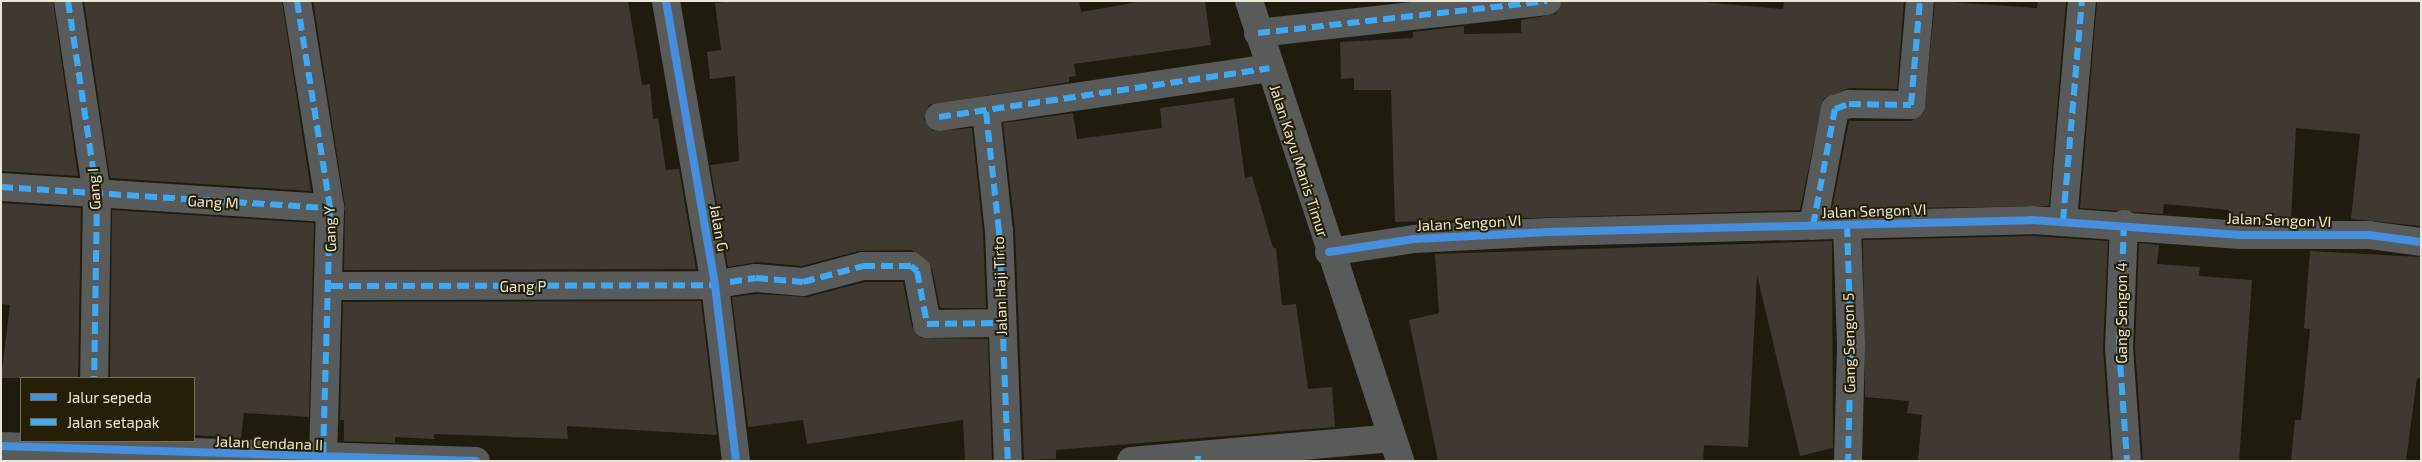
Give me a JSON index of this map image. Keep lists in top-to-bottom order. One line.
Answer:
{"streets":{"street":["Jalan Kayu Manis Timur","Gang I","Gang M","Jalan Sengon VI","Jalan G","Gang Y","Jalan Haji Tirto","Gang P","Gang Sengon 4","Gang Sengon 5","Jalan Cendana II"]},"crossings":[["Jalan Kayu Manis Timur","Jalan Sengon VI"],["Gang I","Gang M"],["Gang M","Gang Y"],["Jalan Sengon VI","Gang Sengon 4"],["Jalan Sengon VI","Gang Sengon 5"],["Jalan G","Gang P"],["Gang Y","Gang P"],["Gang Y","Jalan Cendana II"],["Jalan Haji Tirto","Gang P"]],"legend":["Jalur sepeda","Jalan setapak"]}
